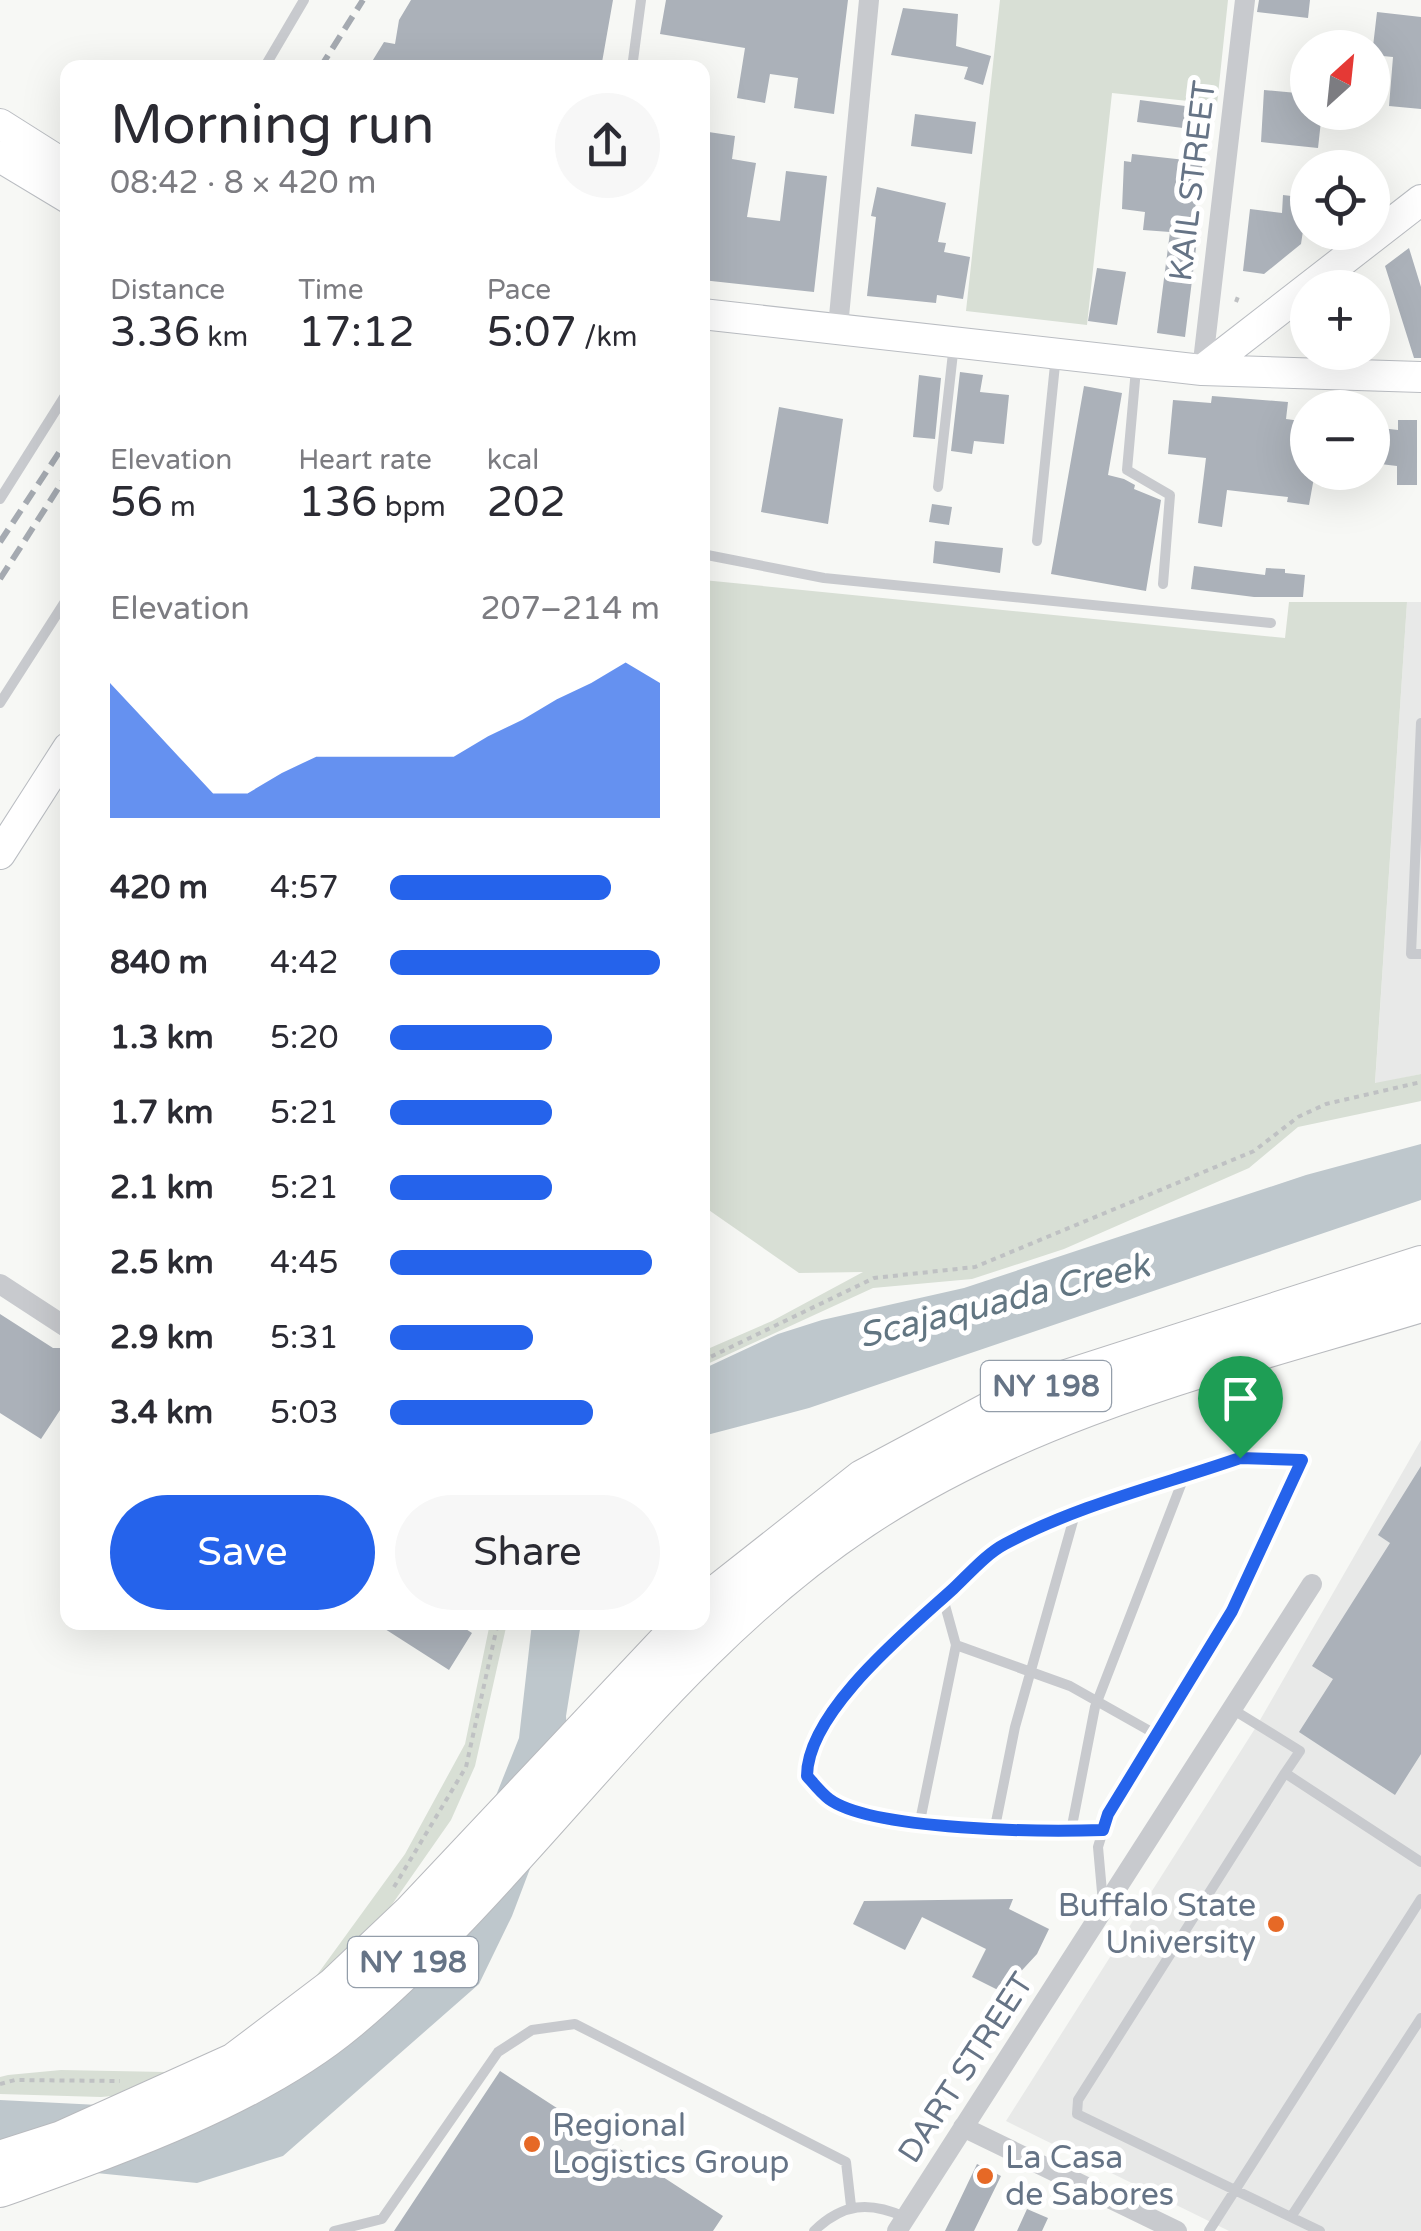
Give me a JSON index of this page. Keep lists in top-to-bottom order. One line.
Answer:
{"streets":{"highway":["NY 198"],"street":["KAIL STREET","DART STREET"]},"water":["Scajaquada Creek"],"places":["Buffalo State University","Regional Logistics Group","La Casa de Sabores"],"north":"top right","page":{"map_buttons":["+","−"],"heading":["Morning run","08:42 · 8 × 420 m"],"stats":[["Distance","3.36 km"],["Time","17:12"],["Pace","5:07 /km"],["Elevation","56 m"],["Heart rate","136 bpm"],["kcal","202"]],"chart":["Elevation","207–214 m"],"list":[{"name":"420 m","note":"4:57"},{"name":"840 m","note":"4:42"},{"name":"1.3 km","note":"5:20"},{"name":"1.7 km","note":"5:21"},{"name":"2.1 km","note":"5:21"},{"name":"2.5 km","note":"4:45"},{"name":"2.9 km","note":"5:31"},{"name":"3.4 km","note":"5:03"}],"buttons":["Save","Share"]}}
